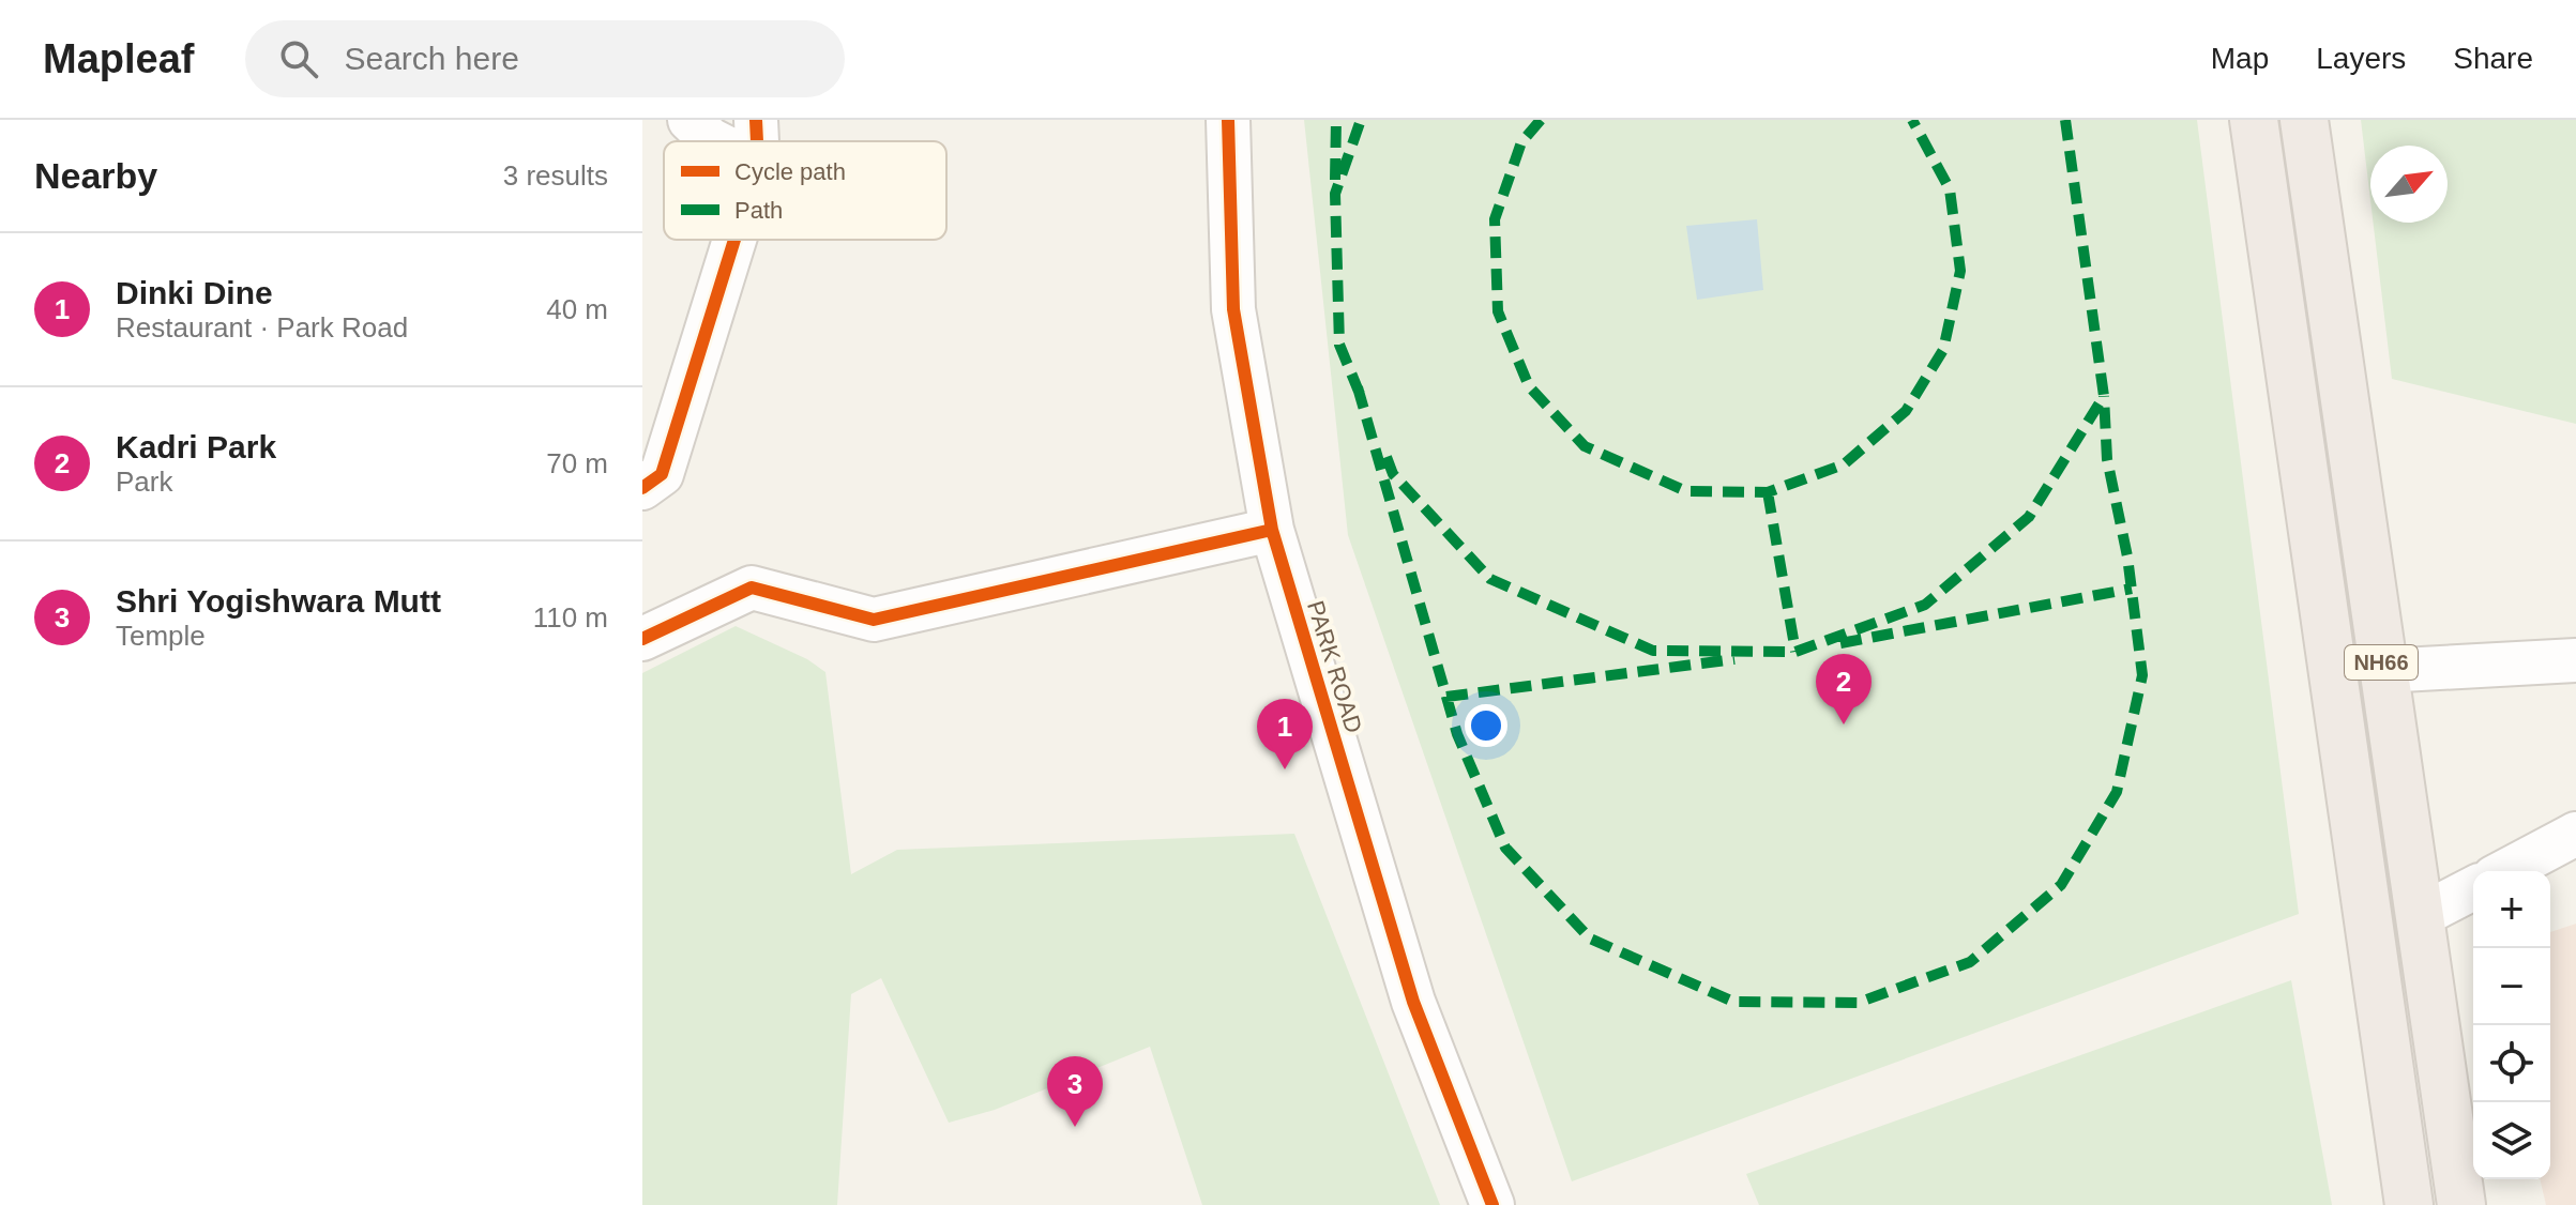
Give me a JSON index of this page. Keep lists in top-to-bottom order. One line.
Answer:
{"streets":{"highway":["NH66"],"street":["PARK ROAD"]},"legend":["Cycle path","Path"],"north":"top right","page":{"header":"Mapleaf","search":"Search here","nav":["Map","Layers","Share"],"heading":["Nearby","3 results"],"list":[{"mark":"1","name":"Dinki Dine","note":"Restaurant · Park Road","value":"40 m"},{"mark":"2","name":"Kadri Park","note":"Park","value":"70 m"},{"mark":"3","name":"Shri Yogishwara Mutt","note":"Temple","value":"110 m"}],"pins":["2","1","3"],"map_buttons":["+","−"]}}
